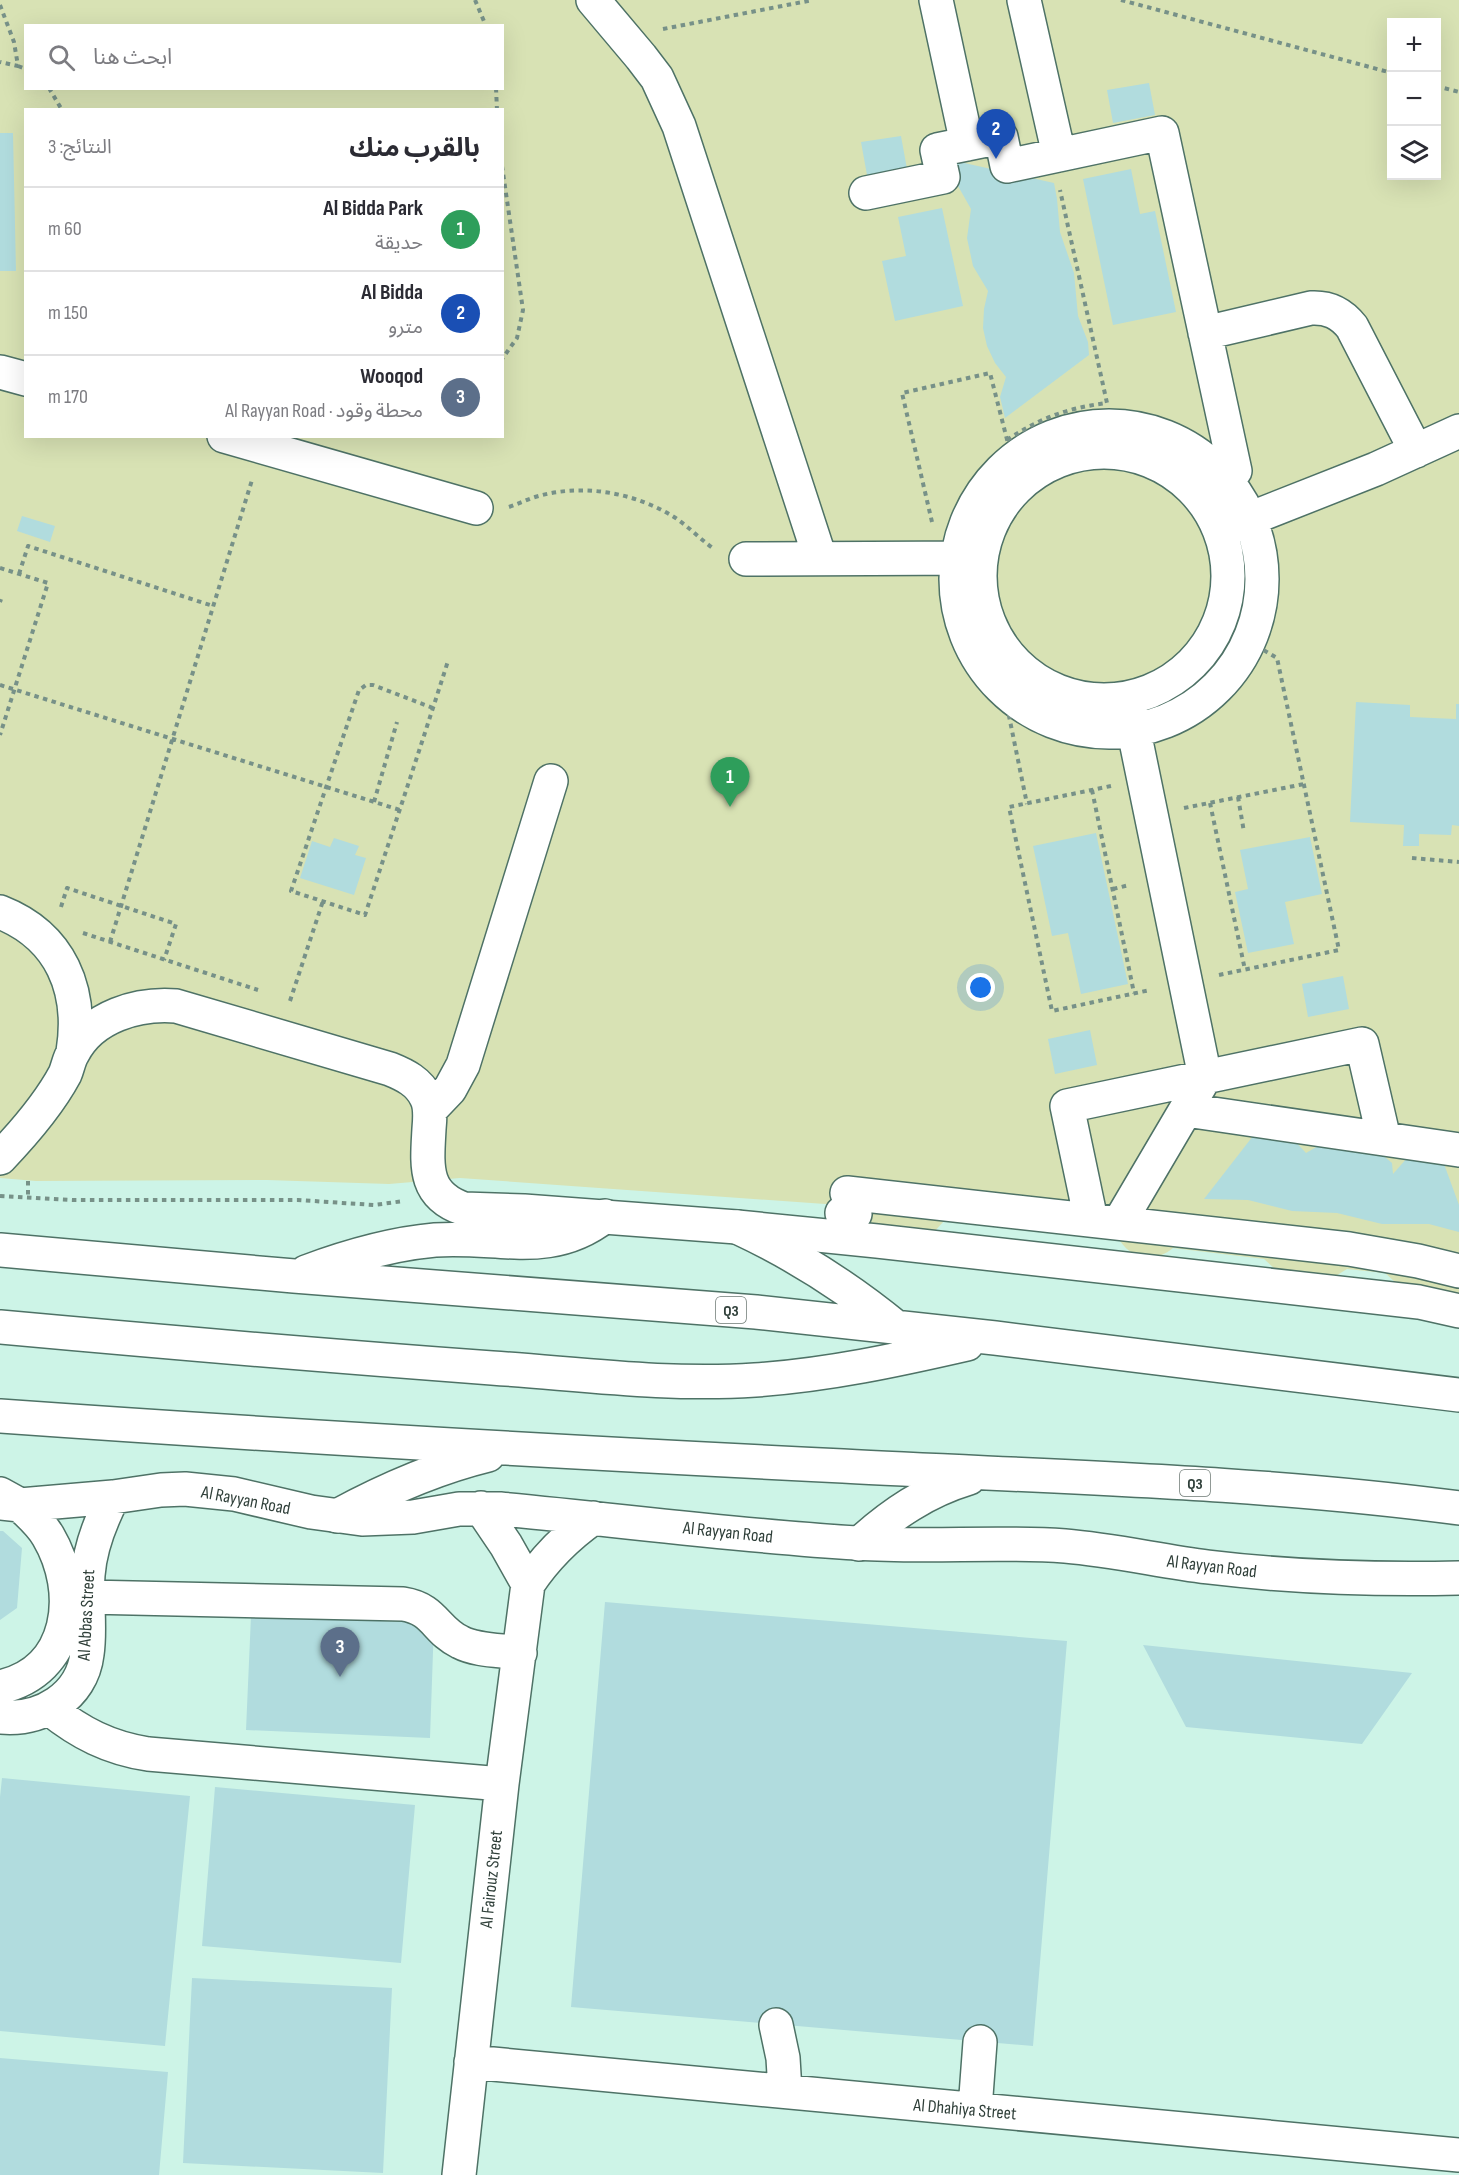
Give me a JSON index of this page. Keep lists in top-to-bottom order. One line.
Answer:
{"streets":{"street":["Q3","Al Rayyan Road","Al Abbas Street","Al Fairouz Street","Al Dhahiya Street"]},"crossings":[["Al Rayyan Road","Al Abbas Street"],["Al Rayyan Road","Al Fairouz Street"],["Al Fairouz Street","Al Dhahiya Street"]],"page":{"map_buttons":["+","−"],"search":"ابحث هنا","heading":["بالقرب منك","النتائج: 3"],"pins":["2","1","3"],"list":[{"mark":"1","name":"Al Bidda Park","note":"حديقة","value":"60 m"},{"mark":"2","name":"Al Bidda","note":"مترو","value":"150 m"},{"mark":"3","name":"Wooqod","note":"محطة وقود · Al Rayyan Road","value":"170 m"}]}}
